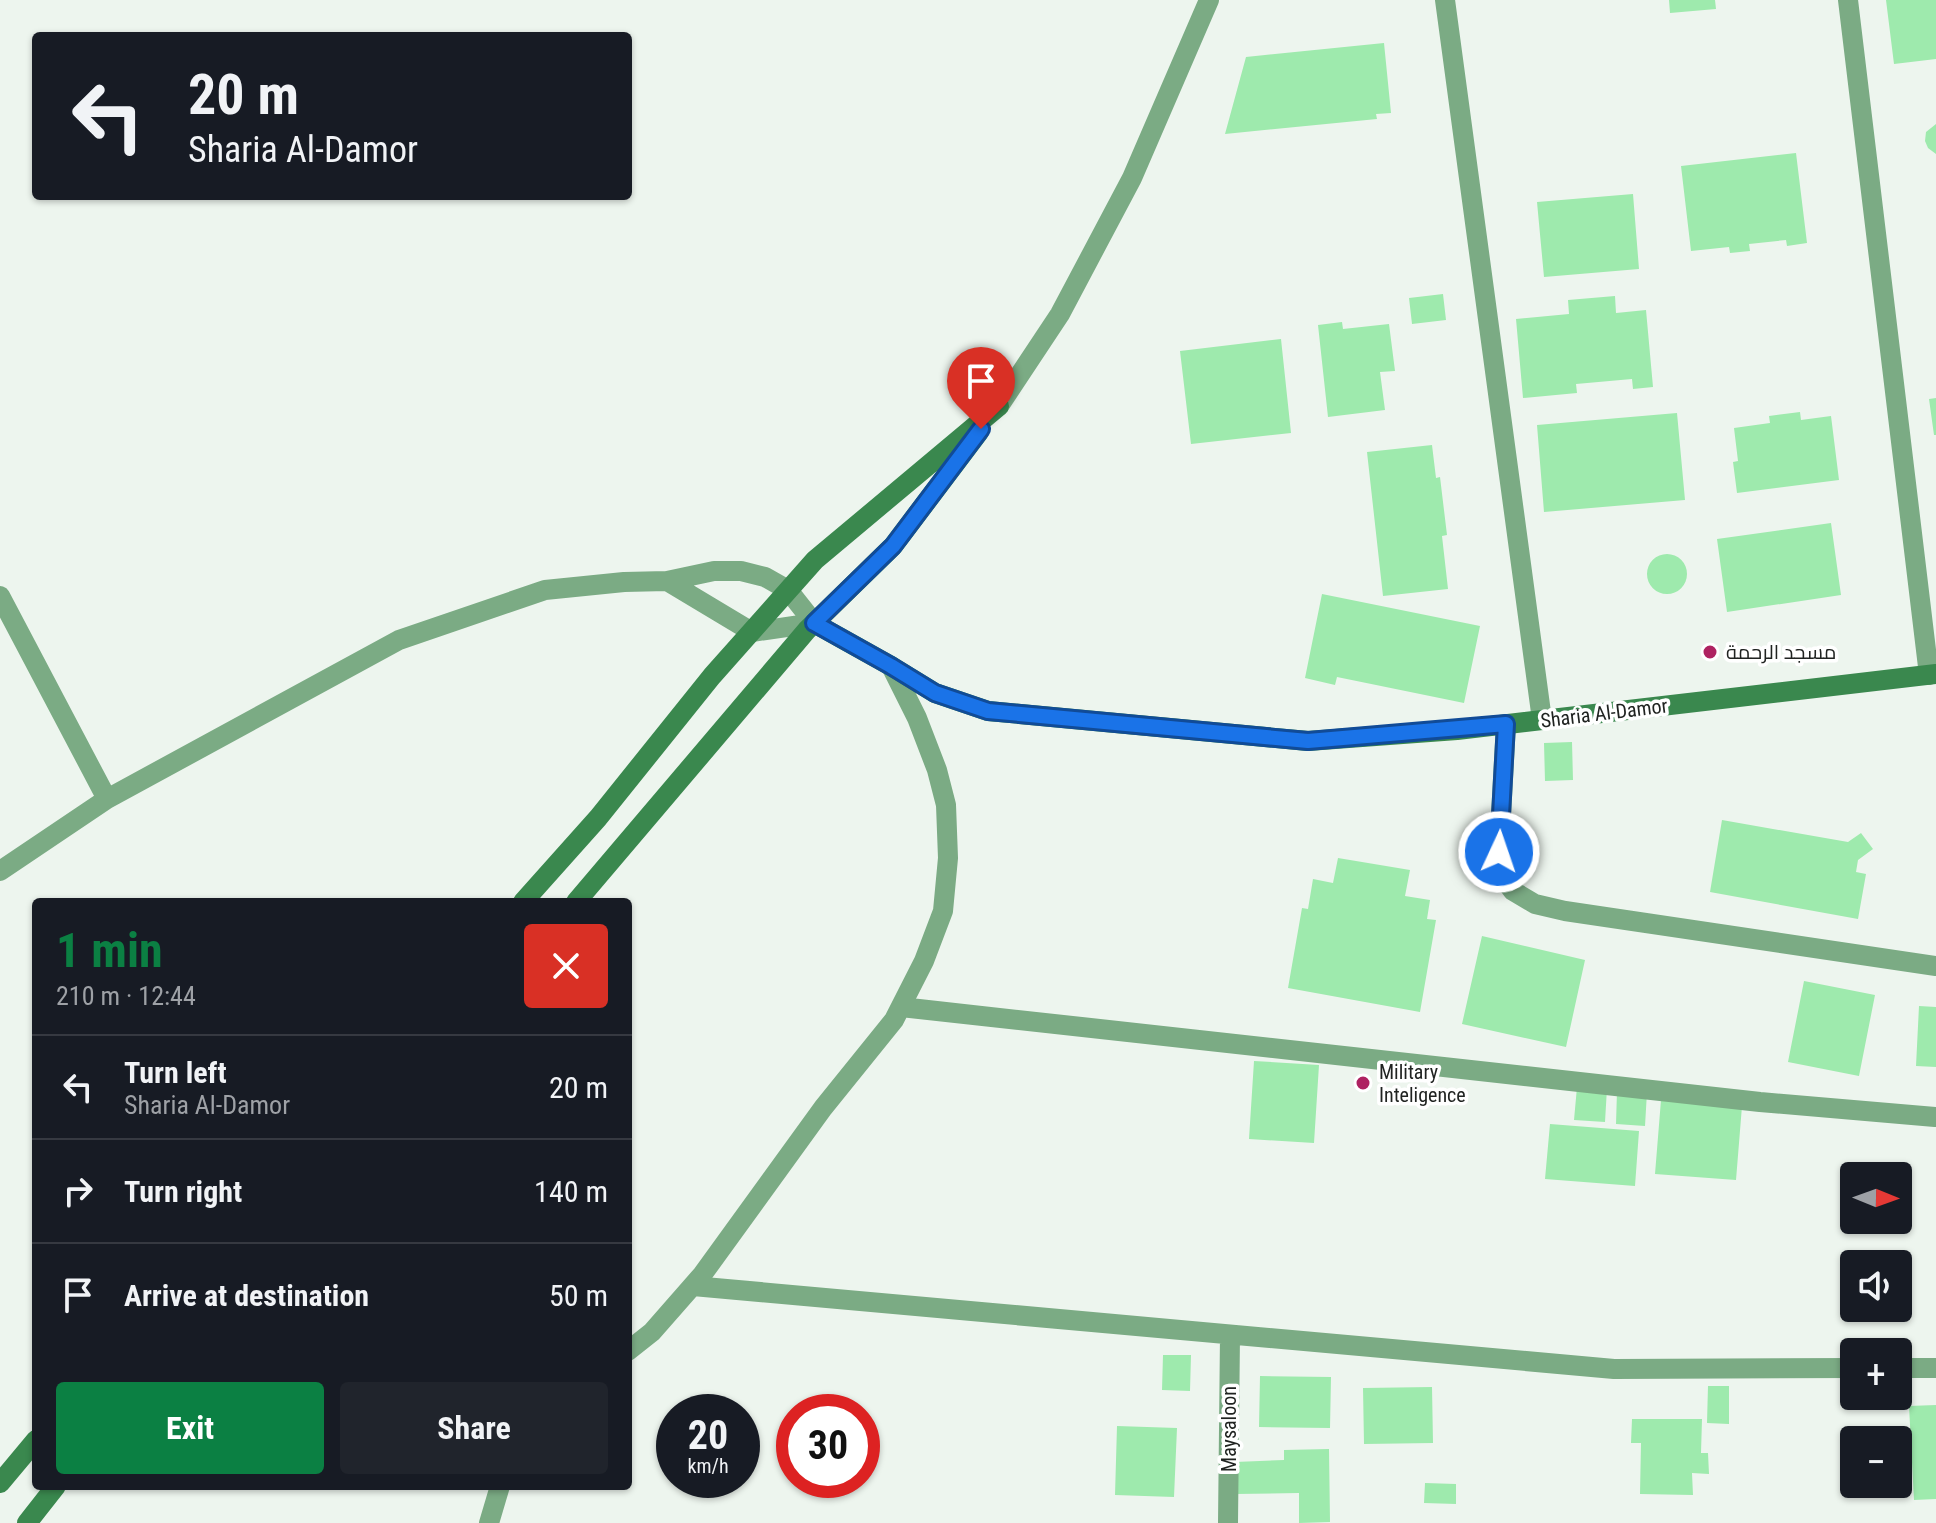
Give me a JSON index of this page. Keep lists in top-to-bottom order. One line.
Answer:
{"streets":{"street":["Sharia Al-Damor","Maysaloon"]},"places":["مسجد الرحمة","Military Inteligence"],"north":"right","page":{"turn":["20 m","Sharia Al-Damor"],"heading":["1 min","210 m · 12:44"],"list":[{"name":"Turn left","note":"Sharia Al-Damor","value":"20 m"},{"name":"Turn right","value":"140 m"},{"name":"Arrive at destination","value":"50 m"}],"map_buttons":["+","−"],"buttons":["Exit","Share"],"speed":"20 km/h","limit":"30"}}
